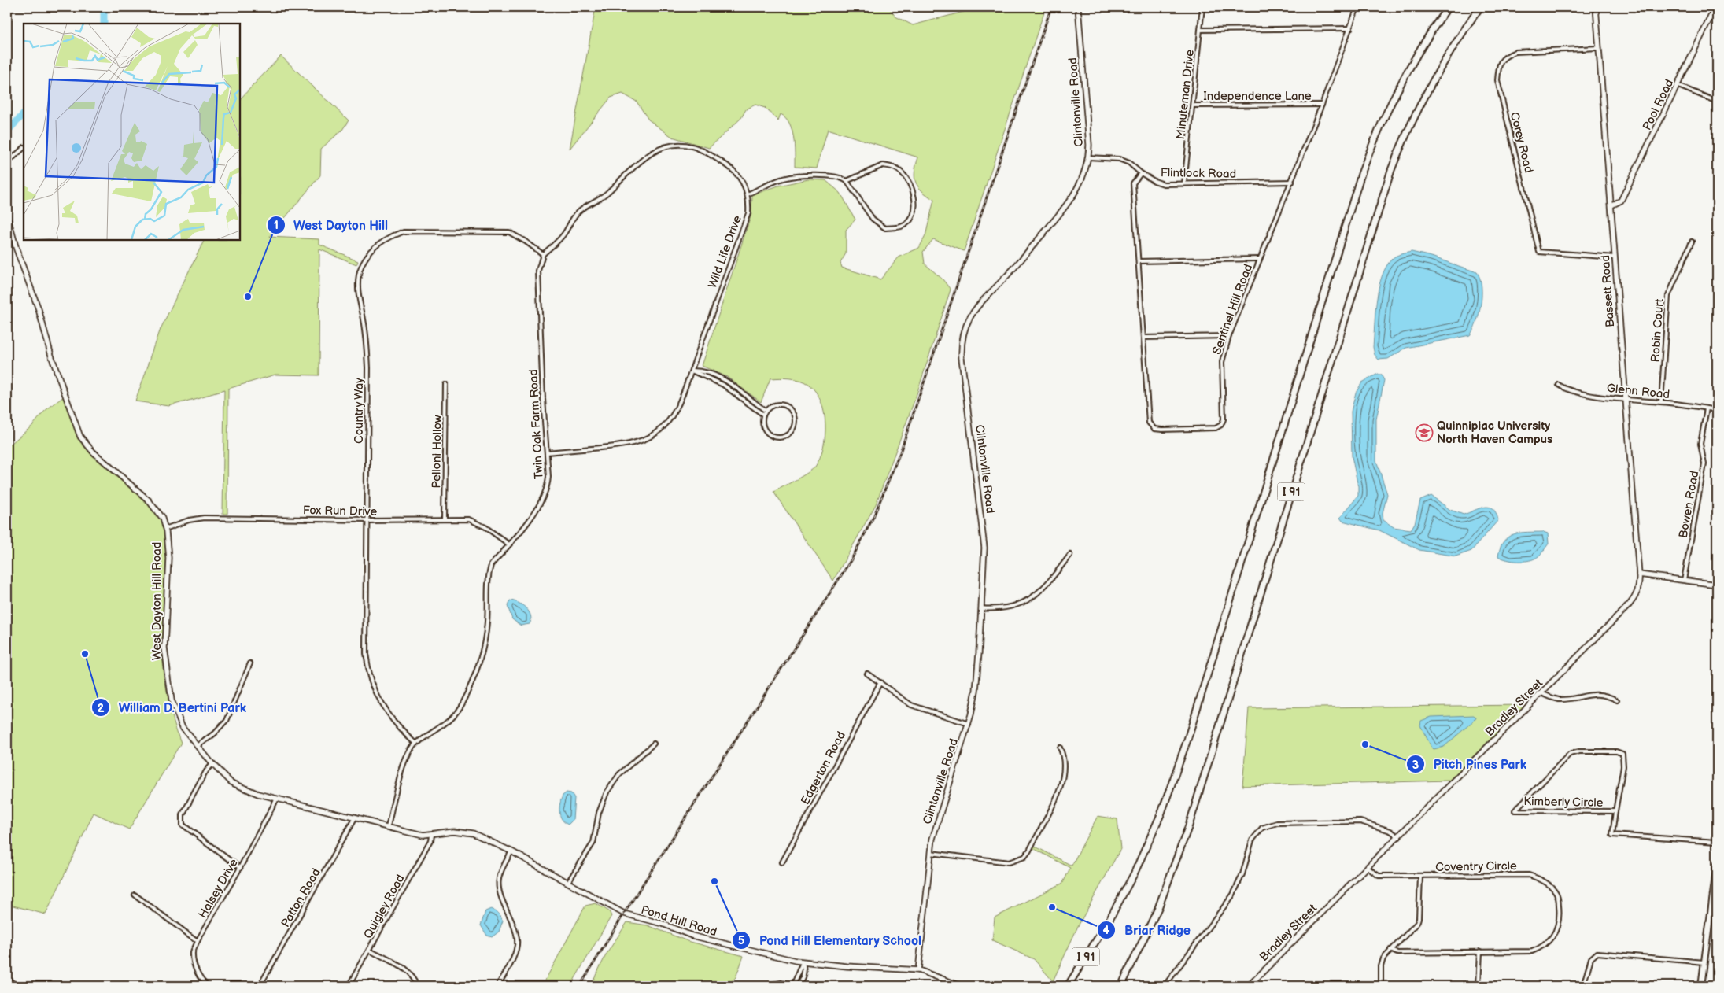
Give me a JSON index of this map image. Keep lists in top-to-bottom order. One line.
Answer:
{"streets":{"highway":["I 91"],"street":["Minuteman Drive","Independence Lane","Clintonville Road","Pool Road","Corey Road","Flintlock Road","Wild Life Drive","Bassett Road","Sentinel Hill Road","Robin Court","Glenn Road","Country Way","Twin Oak Farm Road","Pelloni Hollow","Bowen Road","Fox Run Drive","West Dayton Hill Road","Bradley Street","Edgerton Road","Kimberly Circle","Coventry Circle","Halsey Drive","Patton Road","Quigley Road","Pond Hill Road"]},"crossings":[["Minuteman Drive","Independence Lane"],["Minuteman Drive","Flintlock Road"],["Independence Lane","Sentinel Hill Road"],["Clintonville Road","Flintlock Road"],["Clintonville Road","Pond Hill Road"],["Pool Road","Bassett Road"],["Corey Road","Bassett Road"],["Flintlock Road","Sentinel Hill Road"],["Wild Life Drive","Country Way"],["Wild Life Drive","Twin Oak Farm Road"],["Bassett Road","Glenn Road"],["Bassett Road","Bradley Street"],["Robin Court","Glenn Road"],["Glenn Road","Bowen Road"],["Country Way","Twin Oak Farm Road"],["Country Way","Fox Run Drive"],["Twin Oak Farm Road","Fox Run Drive"],["Twin Oak Farm Road","West Dayton Hill Road"],["Pelloni Hollow","Fox Run Drive"],["Fox Run Drive","West Dayton Hill Road"],["West Dayton Hill Road","Halsey Drive"],["West Dayton Hill Road","Patton Road"],["West Dayton Hill Road","Quigley Road"],["West Dayton Hill Road","Pond Hill Road"],["Bradley Street","Coventry Circle"],["Quigley Road","Pond Hill Road"]],"places":{"other":["West Dayton Hill","William D. Bertini Park","Pitch Pines Park","Pond Hill Elementary School","Briar Ridge"],"school or university":["Quinnipiac University North Haven Campus"]}}
